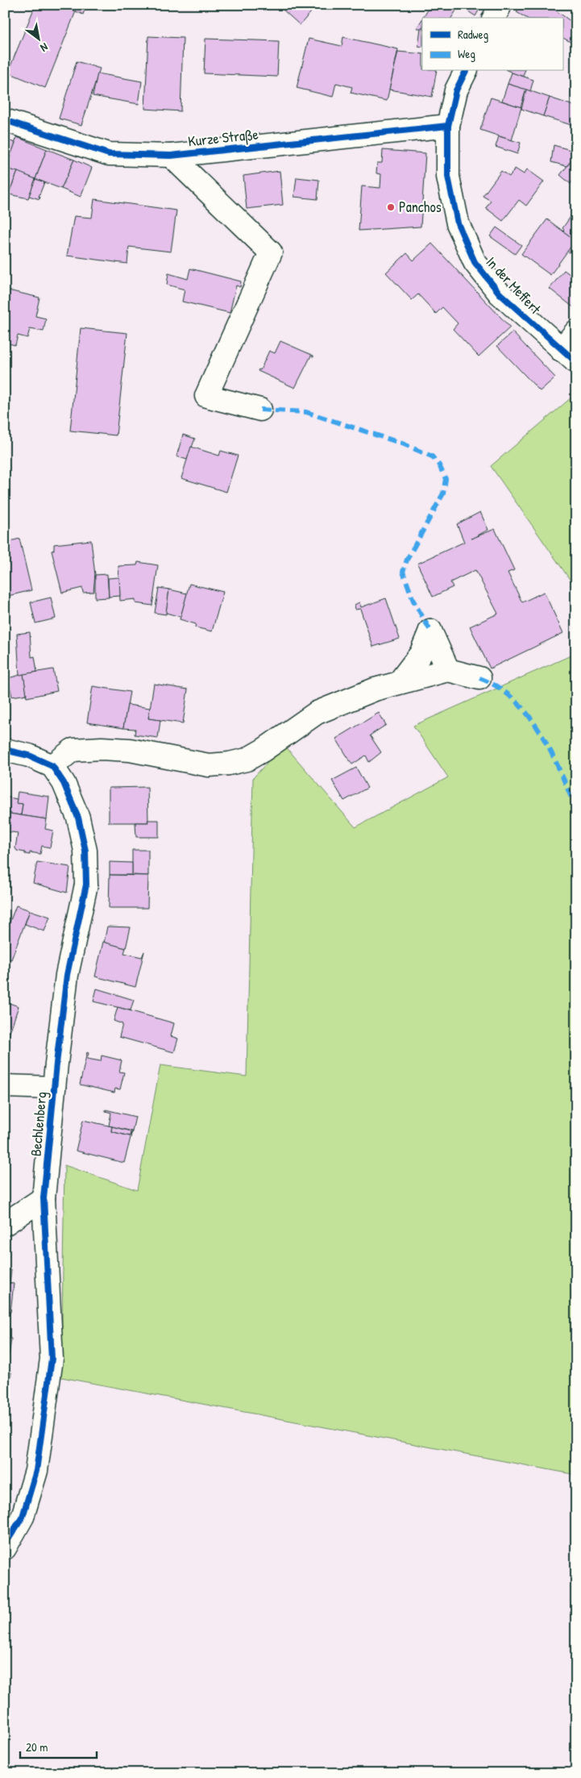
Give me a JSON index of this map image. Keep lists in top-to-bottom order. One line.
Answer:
{"streets":{"street":["Kurze Straße","In der Meffert","Bechlenberg"]},"crossings":[["Kurze Straße","In der Meffert"]],"places":["Panchos"],"legend":["Radweg","Weg"],"scale_bar":"20 m","north":"bottom right"}
